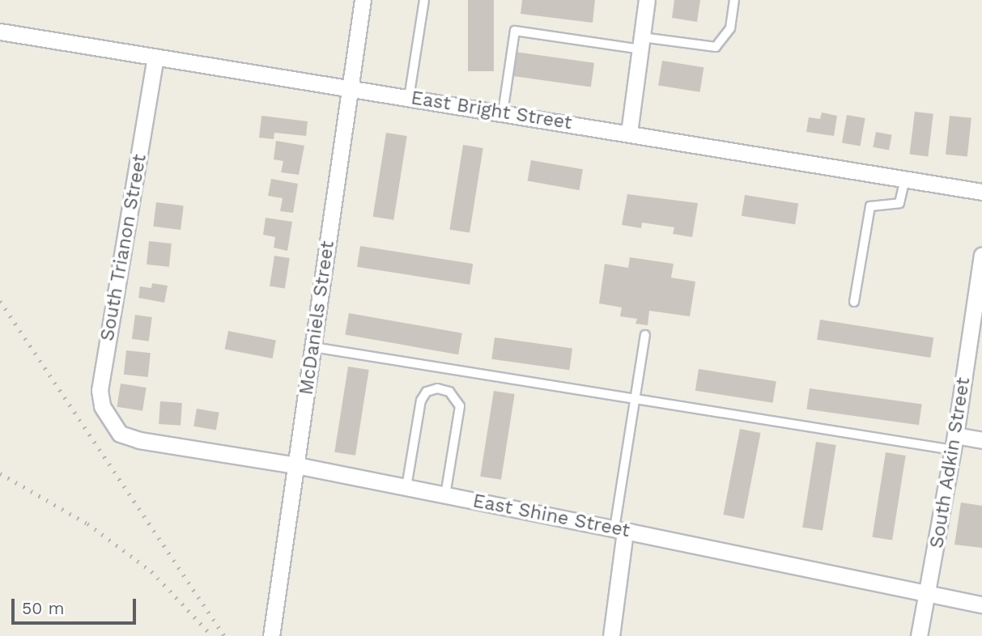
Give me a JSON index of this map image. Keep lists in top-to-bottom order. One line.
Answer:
{"streets":{"street":["East Bright Street","South Trianon Street","McDaniels Street","South Adkin Street","East Shine Street"]},"crossings":[["East Bright Street","South Trianon Street"],["East Bright Street","McDaniels Street"],["South Trianon Street","East Shine Street"],["McDaniels Street","East Shine Street"],["South Adkin Street","East Shine Street"]],"scale_bar":"50 m"}
